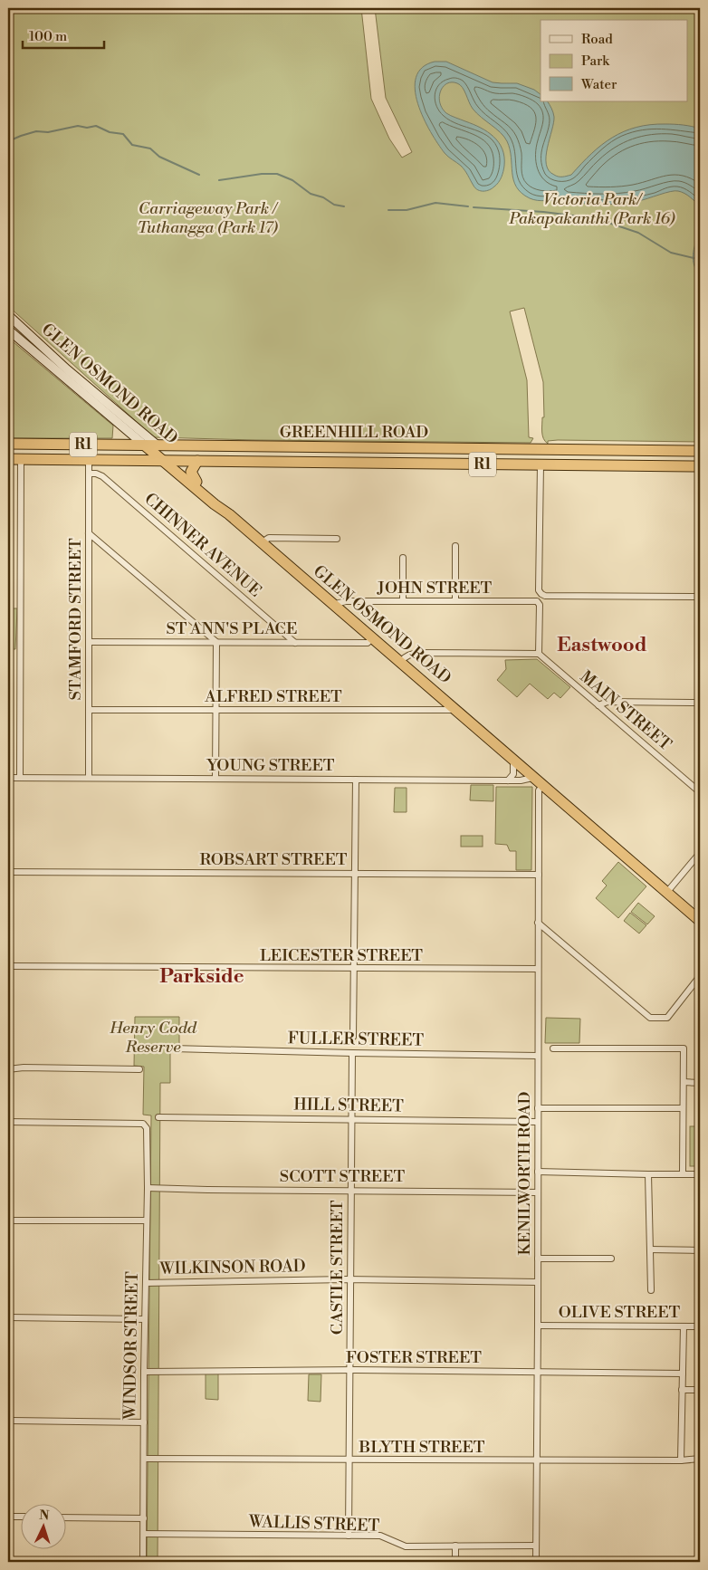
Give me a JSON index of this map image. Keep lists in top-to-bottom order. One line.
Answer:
{"streets":{"highway":["GLEN OSMOND ROAD","GREENHILL ROAD","R1"],"street":["CHINNER AVENUE","JOHN STREET","STAMFORD STREET","ST ANN'S PLACE","ALFRED STREET","MAIN STREET","YOUNG STREET","ROBSART STREET","LEICESTER STREET","FULLER STREET","HILL STREET","KENILWORTH ROAD","SCOTT STREET","WILKINSON ROAD","CASTLE STREET","OLIVE STREET","WINDSOR STREET","FOSTER STREET","BLYTH STREET","WALLIS STREET"]},"crossings":[["GLEN OSMOND ROAD","GREENHILL ROAD"],["GLEN OSMOND ROAD","JOHN STREET"],["GLEN OSMOND ROAD","ST ANN'S PLACE"],["GLEN OSMOND ROAD","ALFRED STREET"],["GLEN OSMOND ROAD","YOUNG STREET"],["GLEN OSMOND ROAD","KENILWORTH ROAD"],["GREENHILL ROAD","STAMFORD STREET"],["CHINNER AVENUE","STAMFORD STREET"],["CHINNER AVENUE","ST ANN'S PLACE"],["JOHN STREET","MAIN STREET"],["STAMFORD STREET","ST ANN'S PLACE"],["STAMFORD STREET","ALFRED STREET"],["STAMFORD STREET","YOUNG STREET"],["ROBSART STREET","KENILWORTH ROAD"],["LEICESTER STREET","KENILWORTH ROAD"],["FULLER STREET","KENILWORTH ROAD"],["FULLER STREET","CASTLE STREET"],["HILL STREET","KENILWORTH ROAD"],["HILL STREET","CASTLE STREET"],["KENILWORTH ROAD","SCOTT STREET"],["KENILWORTH ROAD","WILKINSON ROAD"],["KENILWORTH ROAD","OLIVE STREET"],["KENILWORTH ROAD","FOSTER STREET"],["KENILWORTH ROAD","BLYTH STREET"],["KENILWORTH ROAD","WALLIS STREET"],["SCOTT STREET","CASTLE STREET"],["SCOTT STREET","WINDSOR STREET"],["WILKINSON ROAD","CASTLE STREET"],["WILKINSON ROAD","WINDSOR STREET"],["CASTLE STREET","FOSTER STREET"],["CASTLE STREET","BLYTH STREET"],["CASTLE STREET","WALLIS STREET"],["WINDSOR STREET","FOSTER STREET"],["WINDSOR STREET","BLYTH STREET"],["WINDSOR STREET","WALLIS STREET"]],"districts":["Eastwood","Parkside"],"parks":["Victoria Park/ Pakapakanthi (Park 16)","Carriageway Park / Tuthangga (Park 17)","Henry Codd Reserve"],"legend":["Road","Park","Water"],"scale_bar":"100 m","north":"top"}
